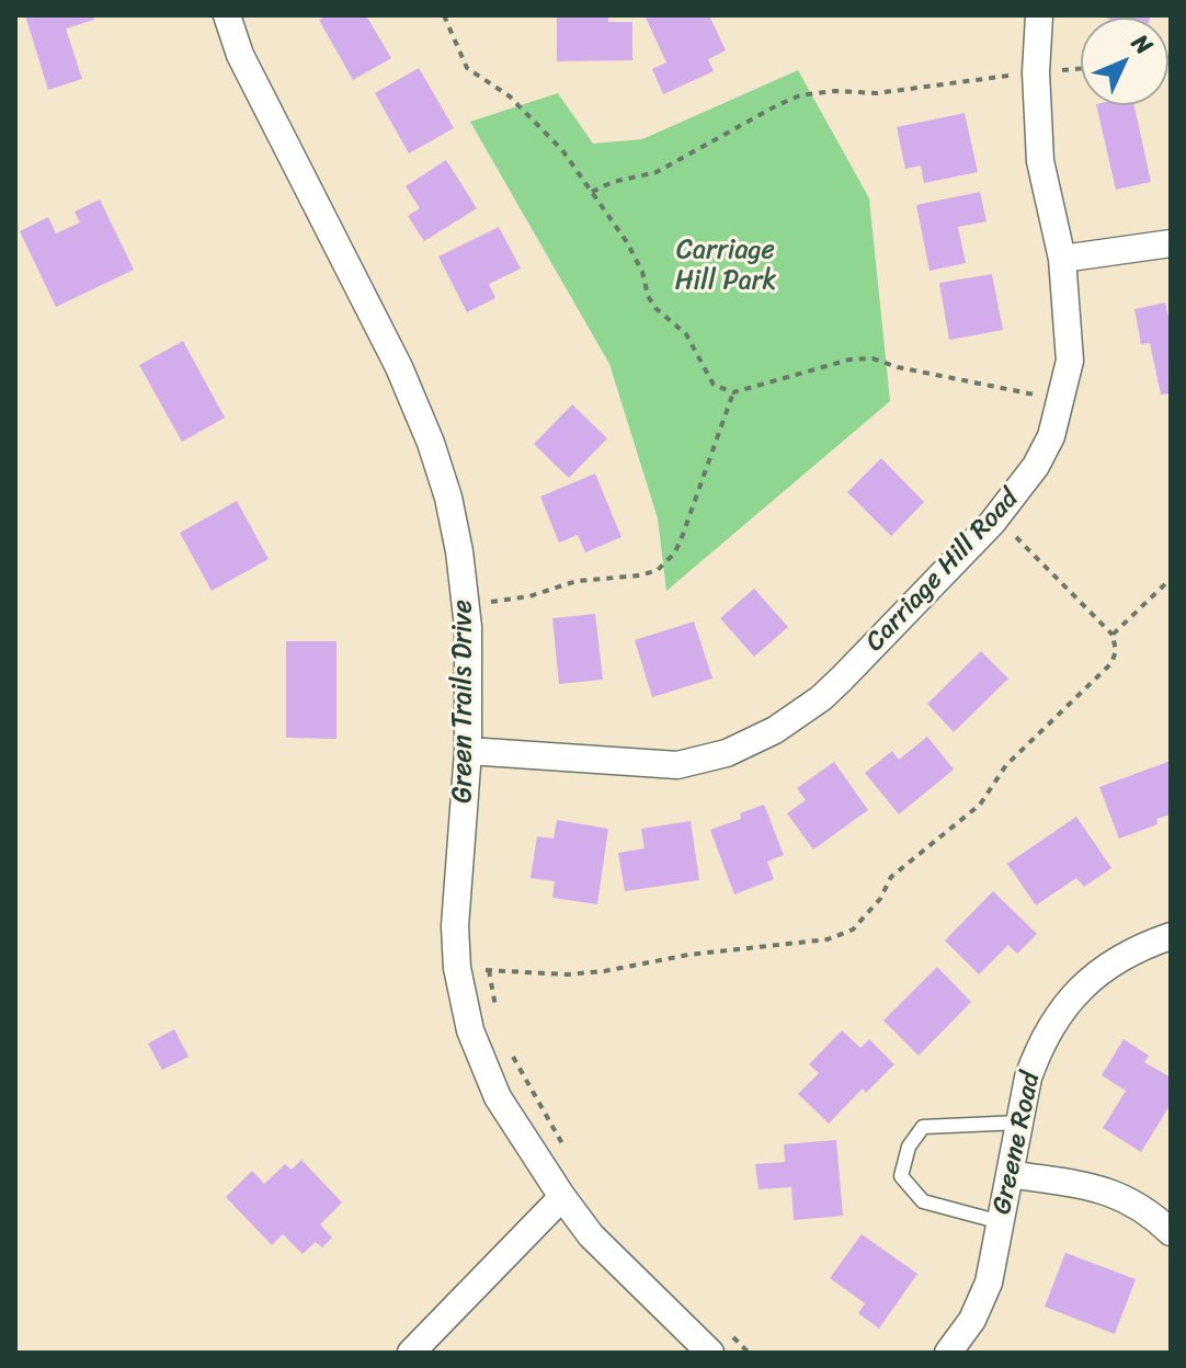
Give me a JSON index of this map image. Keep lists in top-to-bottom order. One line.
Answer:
{"streets":{"street":["Carriage Hill Road","Green Trails Drive","Greene Road"]},"crossings":[["Carriage Hill Road","Green Trails Drive"]],"parks":["Carriage Hill Park"],"north":"top right"}
